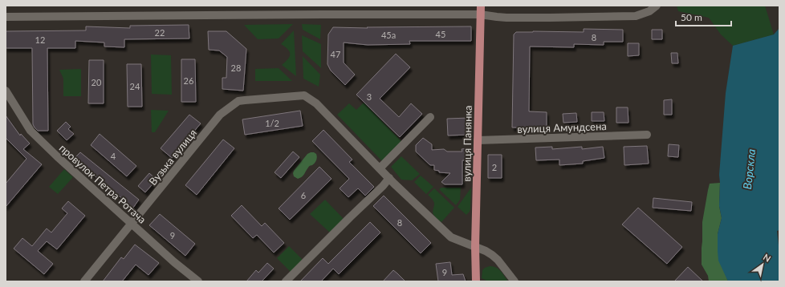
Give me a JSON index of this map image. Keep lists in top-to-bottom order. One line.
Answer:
{"streets":{"main road":["вулиця Панянка"],"street":["вулиця Амундсена","Вузька вулиця","провулок Петра Ротача"]},"crossings":[["вулиця Амундсена","вулиця Панянка"],["Вузька вулиця","провулок Петра Ротача"]],"water":["Ворскла"],"house_numbers":["22","45","45а","8","12","47","28","26","20","24","3","1/2","4","2","6","8","9","9"],"scale_bar":"50 m","north":"top right"}
